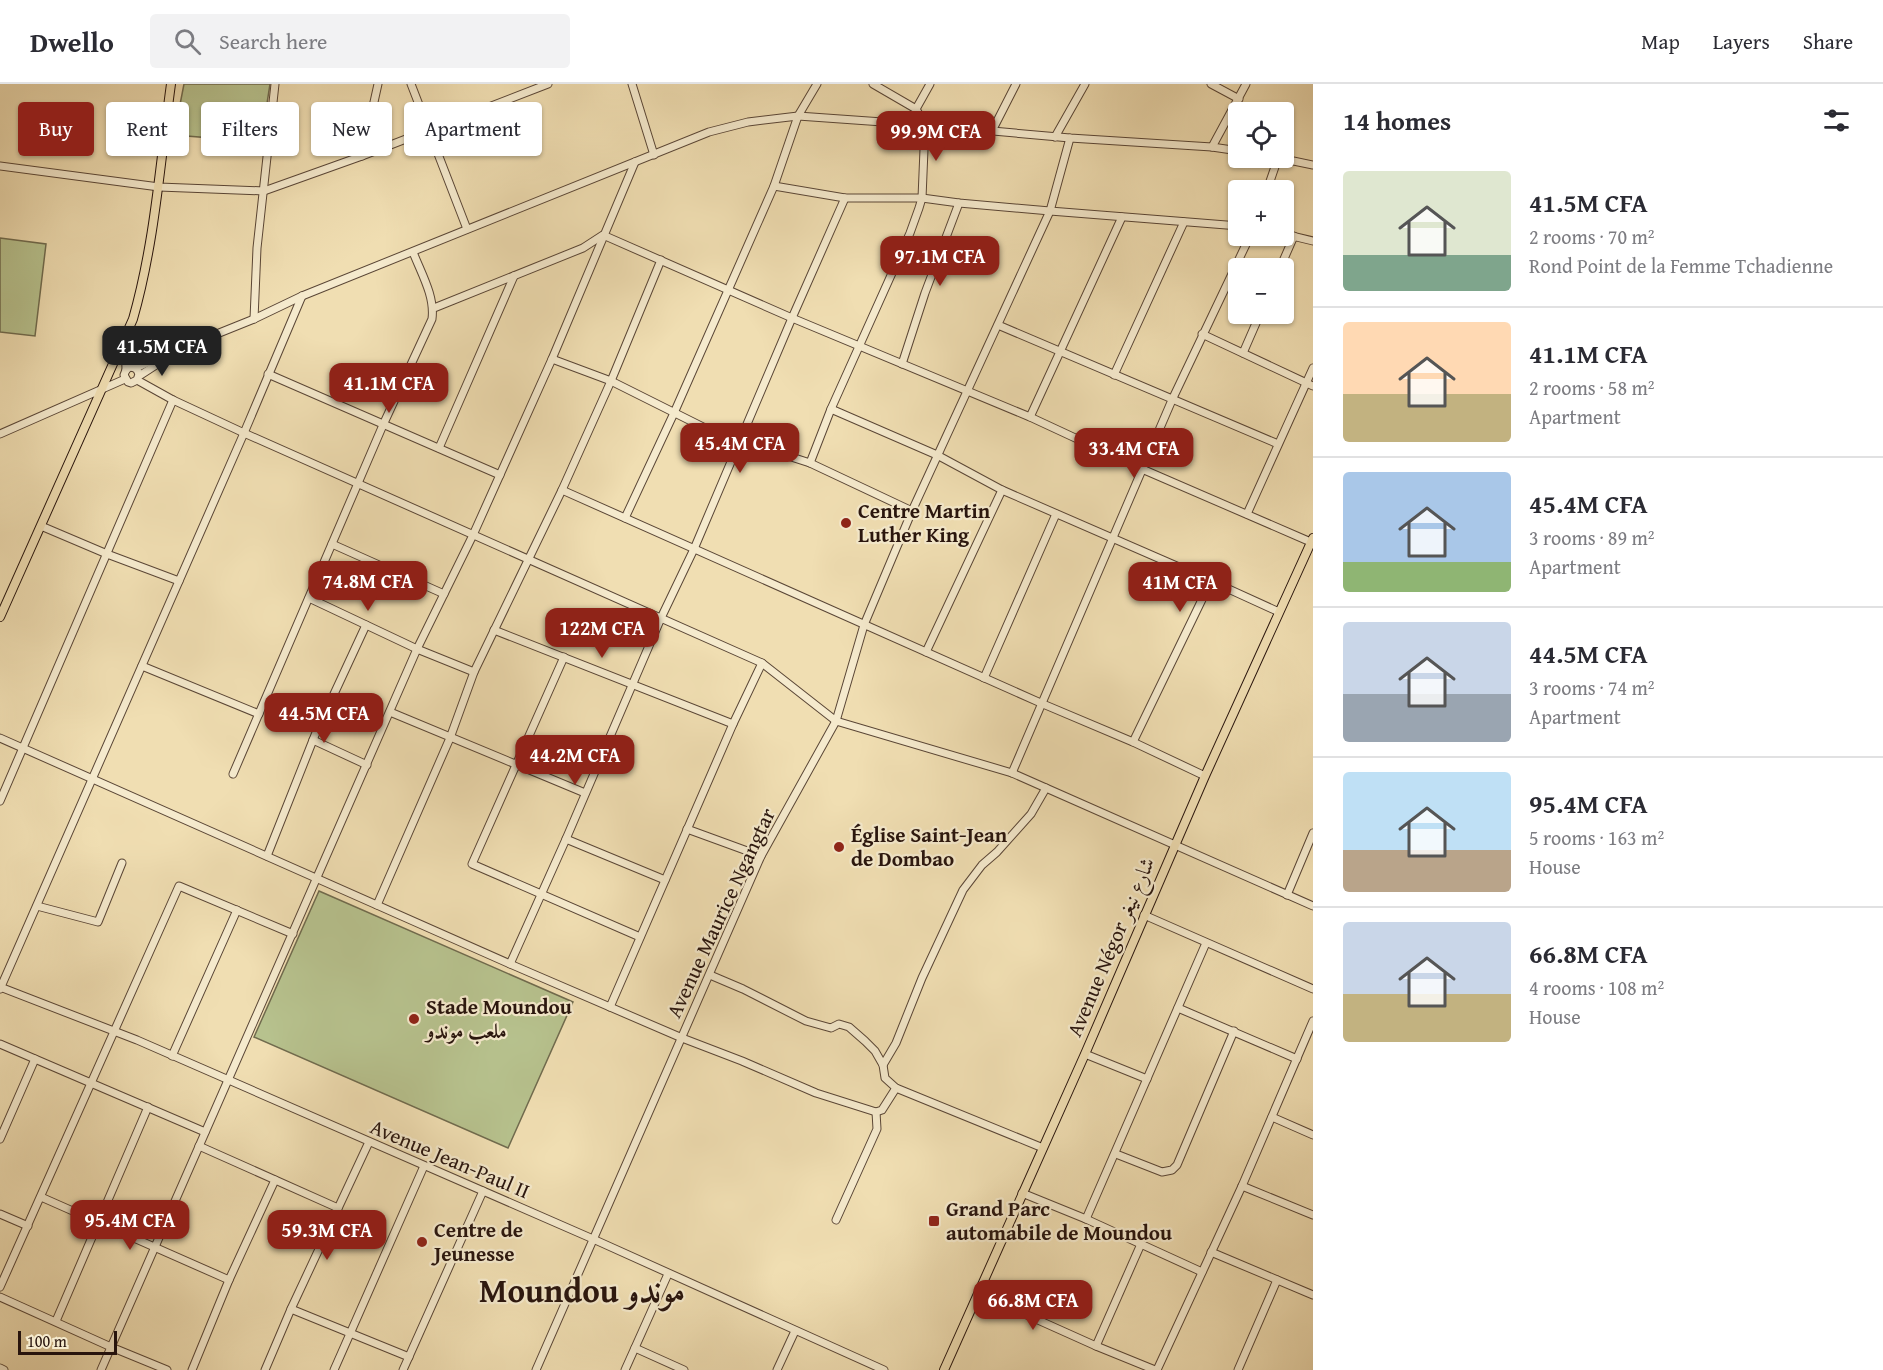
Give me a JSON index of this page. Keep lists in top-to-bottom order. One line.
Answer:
{"streets":{"main road":["Avenue Négor شارع نيغر"],"street":["Avenue Maurice Ngangtar","Avenue Jean-Paul II"]},"crossings":[["Avenue Maurice Ngangtar","Avenue Jean-Paul II"]],"districts":["Moundou موندو"],"places":{"other":["Centre Martin Luther King","Église Saint-Jean de Dombao","Stade Moundou ملعب موندو","Centre de Jeunesse"],"transit":["Grand Parc automabile de Moundou"]},"scale_bar":"100 m","page":{"header":"Dwello","search":"Search here","nav":["Map","Layers","Share"],"heading":"14 homes","map_buttons":["+","−"],"chip":["Buy","Rent","Filters","New","Apartment"],"price":["99.9M CFA","97.1M CFA","41.5M CFA","41.1M CFA","45.4M CFA","33.4M CFA","74.8M CFA","41M CFA","122M CFA","44.5M CFA","44.2M CFA","95.4M CFA","59.3M CFA","66.8M CFA"],"list":[{"name":"41.5M CFA","note":"2 rooms · 70 m² · Rond Point de la Femme Tchadienne"},{"name":"41.1M CFA","note":"2 rooms · 58 m² · Apartment"},{"name":"45.4M CFA","note":"3 rooms · 89 m² · Apartment"},{"name":"44.5M CFA","note":"3 rooms · 74 m² · Apartment"},{"name":"95.4M CFA","note":"5 rooms · 163 m² · House"},{"name":"66.8M CFA","note":"4 rooms · 108 m² · House"}],"scale":"100 m"}}
